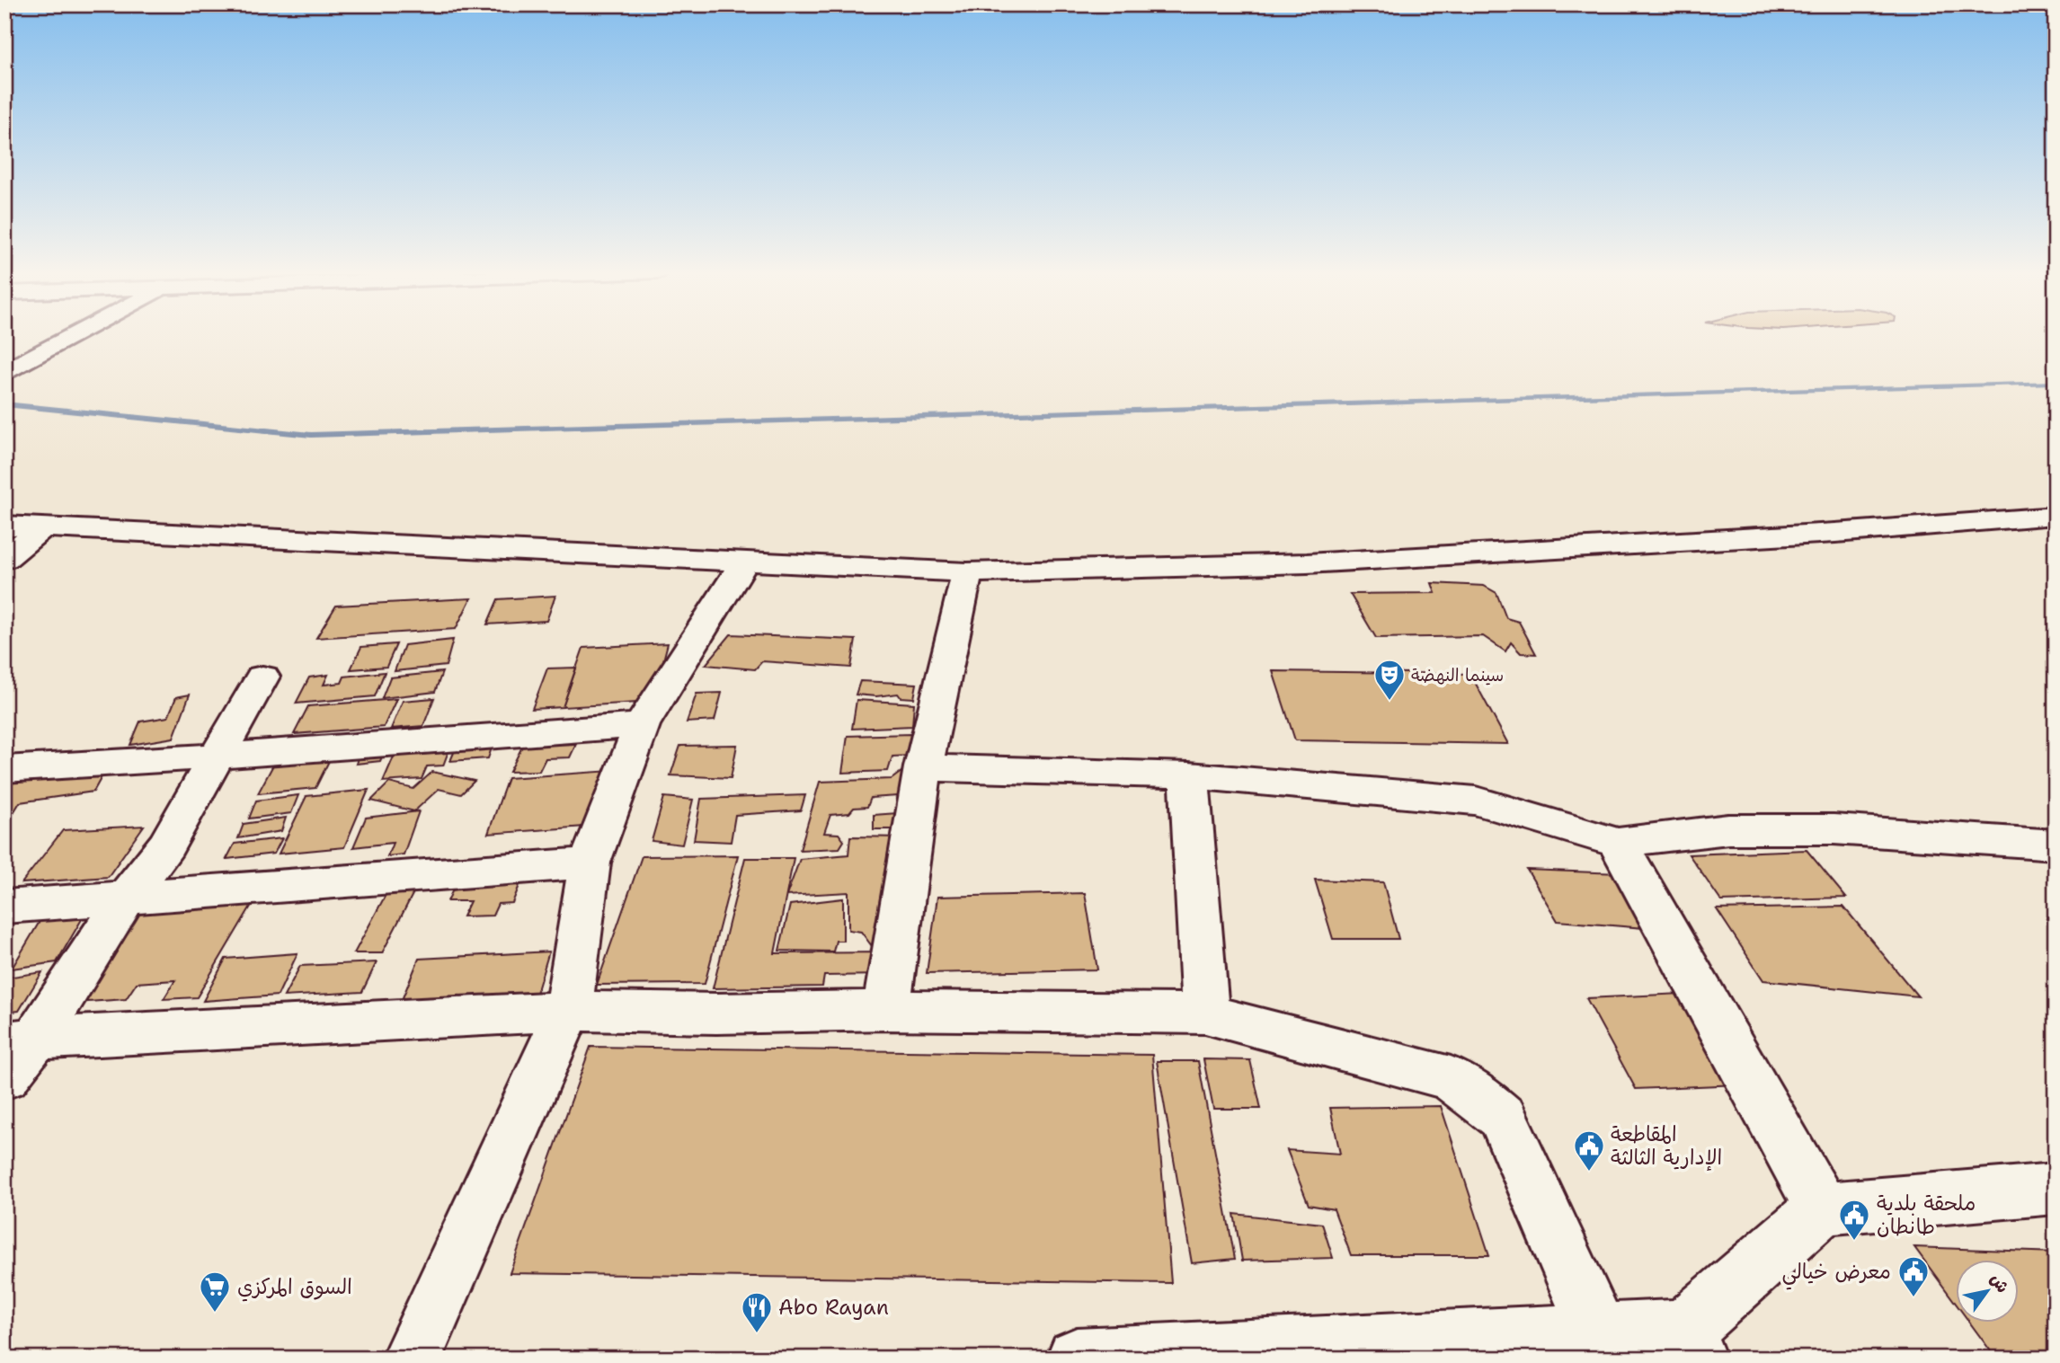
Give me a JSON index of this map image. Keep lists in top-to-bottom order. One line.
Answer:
{"places":{"theatre":["سينما النهضة"],"public building":["المقاطعة الإدارية الثالثة","ملحقة بلدية طانطان","معرض خيالي"],"supermarket":["السوق المركزي"],"restaurant":["Abo Rayan"]},"north":"top right"}
